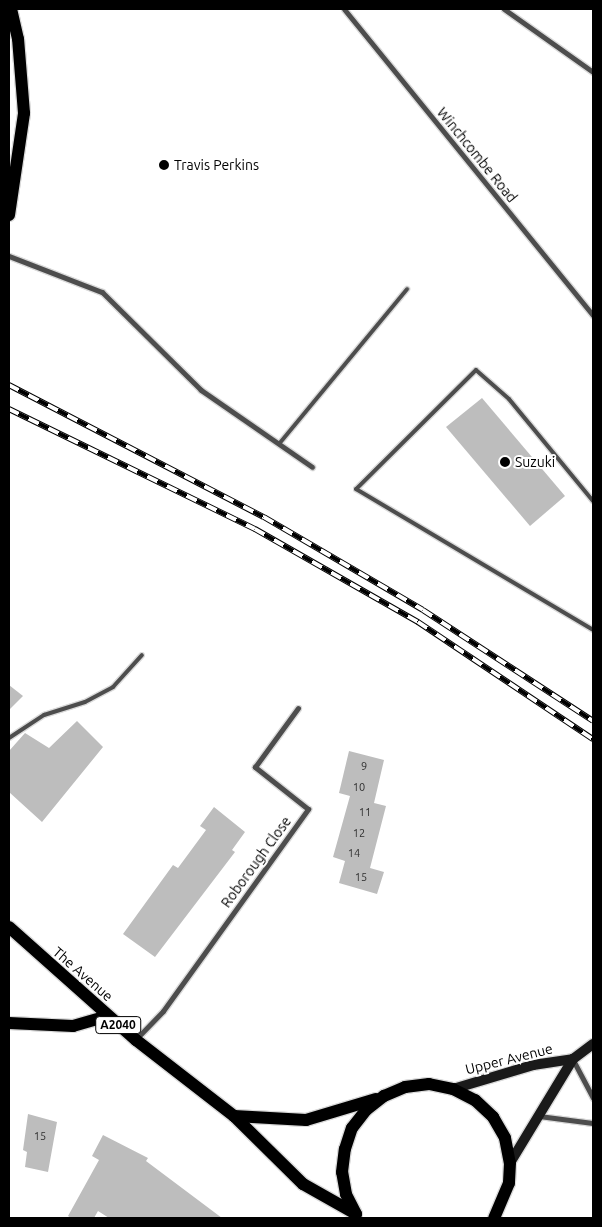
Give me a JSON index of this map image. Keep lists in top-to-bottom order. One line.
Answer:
{"streets":{"main road":["The Avenue","A2040"],"street":["Winchcombe Road","Roborough Close","Upper Avenue"]},"crossings":[["Roborough Close","The Avenue"],["The Avenue","A2040"]],"places":["Travis Perkins","Suzuki"],"house_numbers":["9","10","11","12","14","15","15"]}
